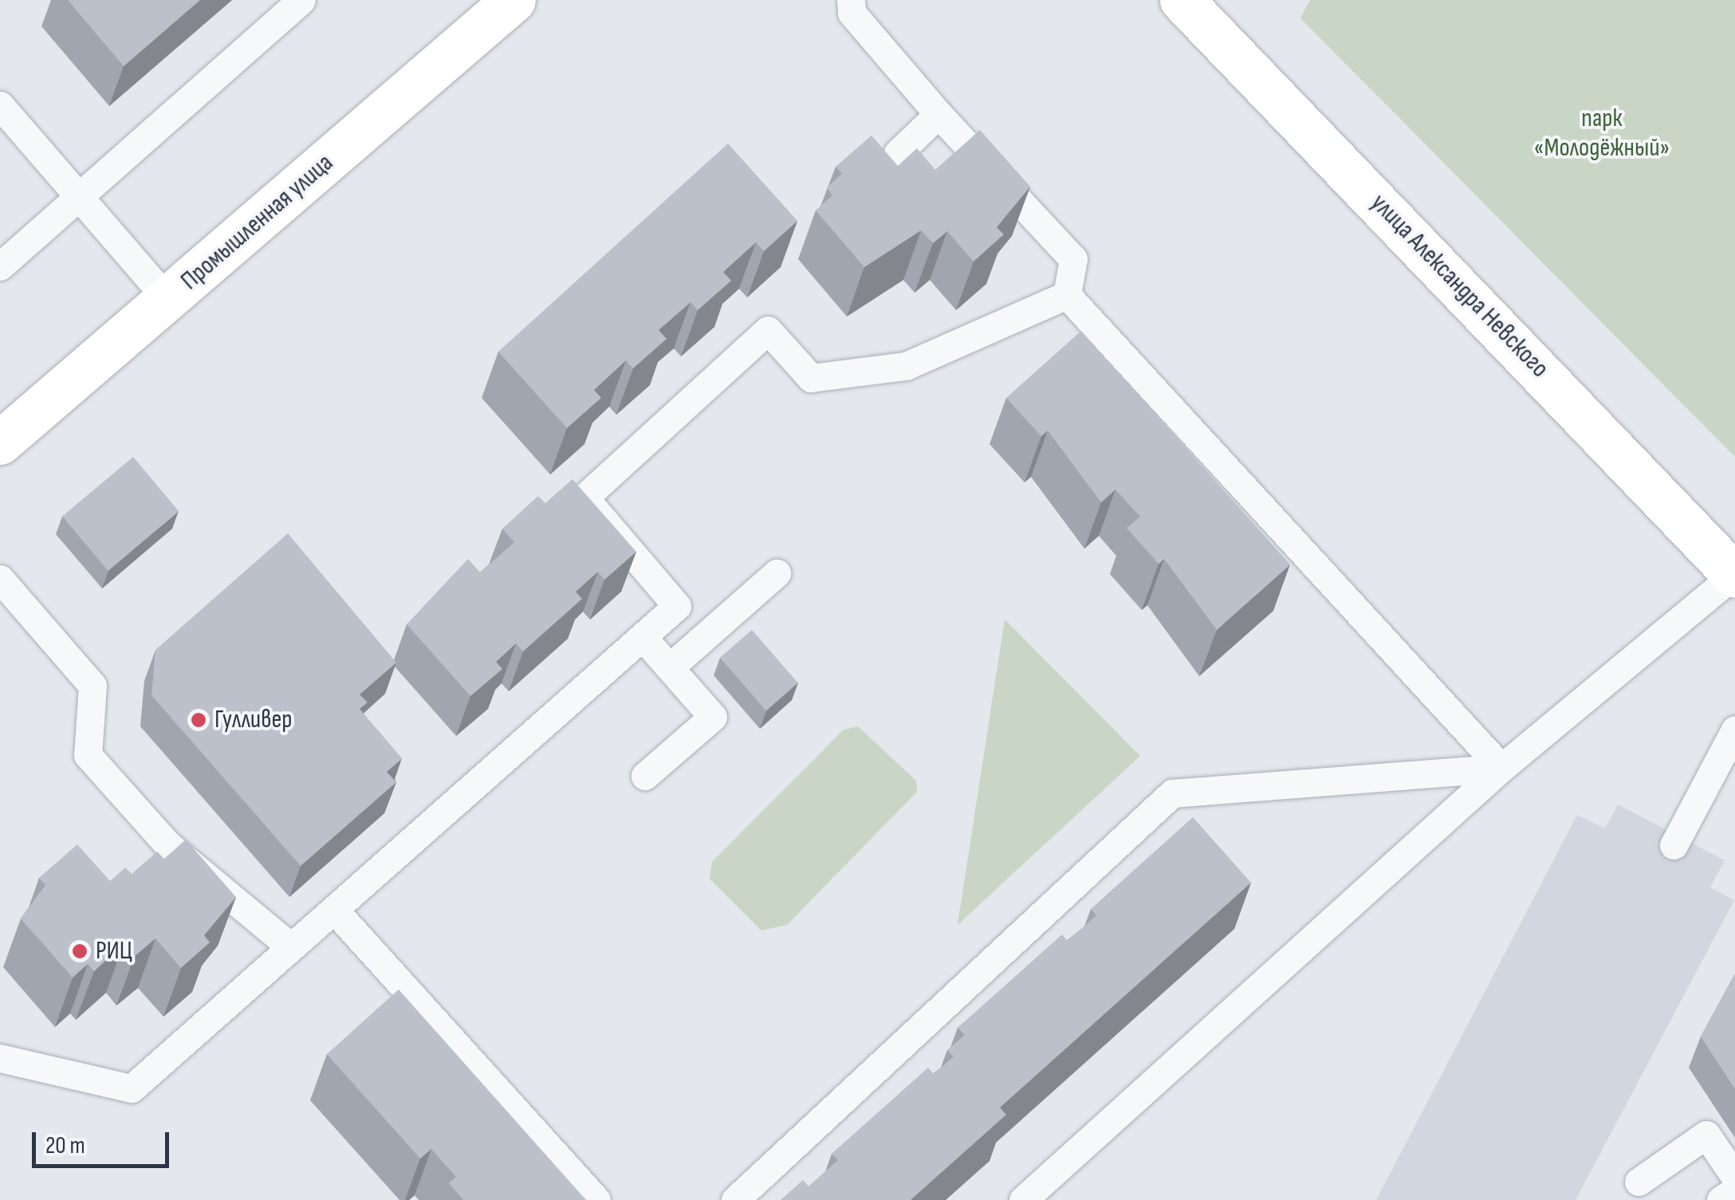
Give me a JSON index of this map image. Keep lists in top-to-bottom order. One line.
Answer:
{"streets":{"street":["Промышленная улица","улица Александра Невского"]},"parks":["парк «Молодёжный»"],"places":["Гулливер","РИЦ"],"scale_bar":"20 m"}
